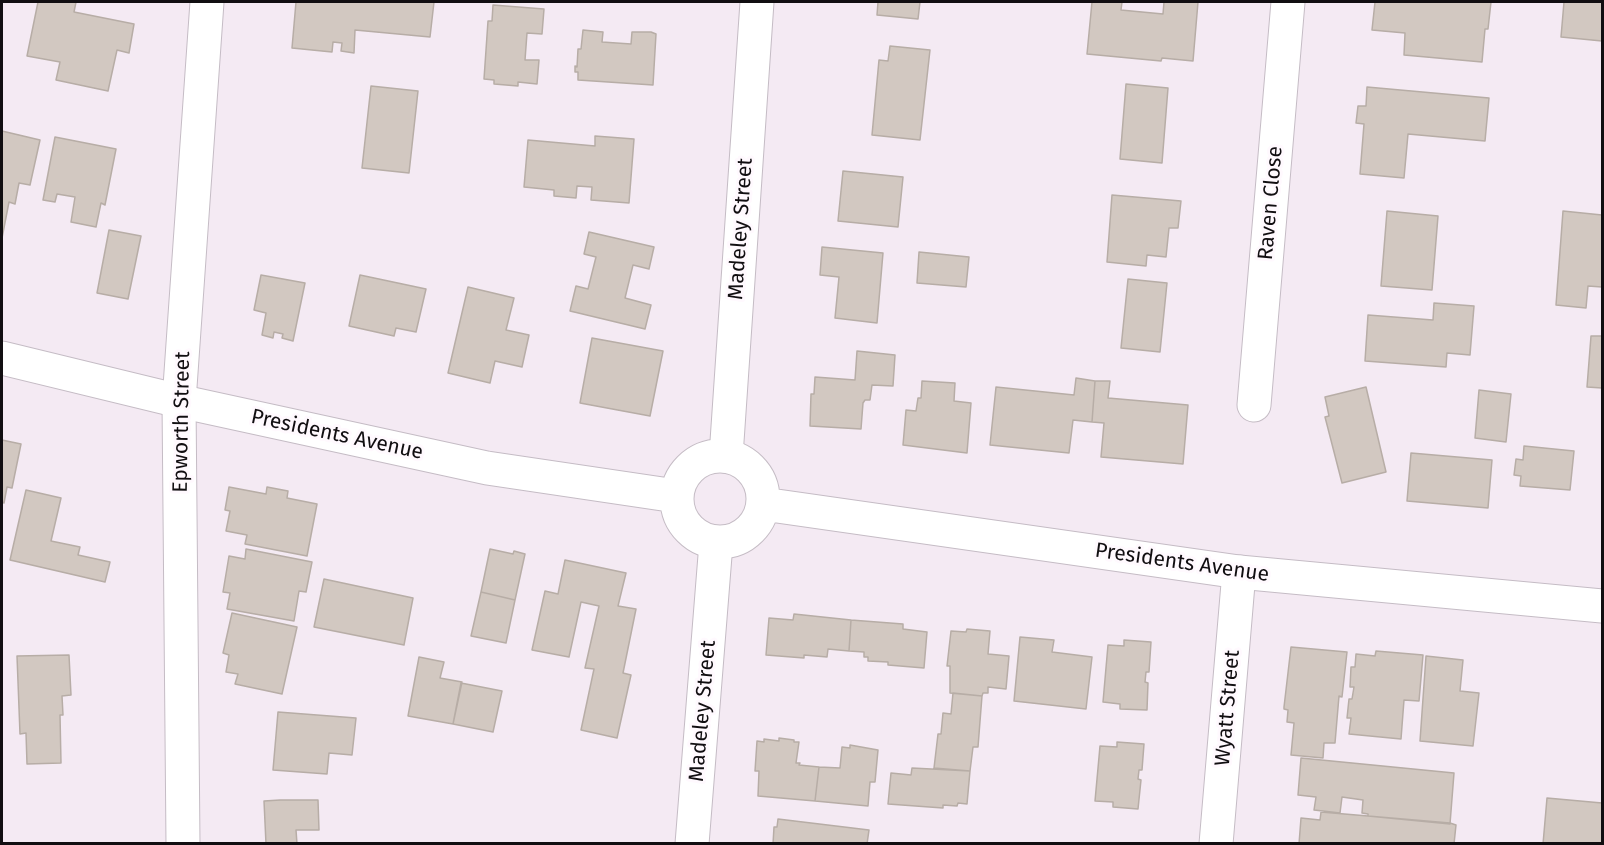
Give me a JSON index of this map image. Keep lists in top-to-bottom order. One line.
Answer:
{"streets":{"street":["Raven Close","Madeley Street","Epworth Street","Presidents Avenue","Wyatt Street"]},"crossings":[["Madeley Street","Presidents Avenue"],["Epworth Street","Presidents Avenue"],["Presidents Avenue","Wyatt Street"]]}
